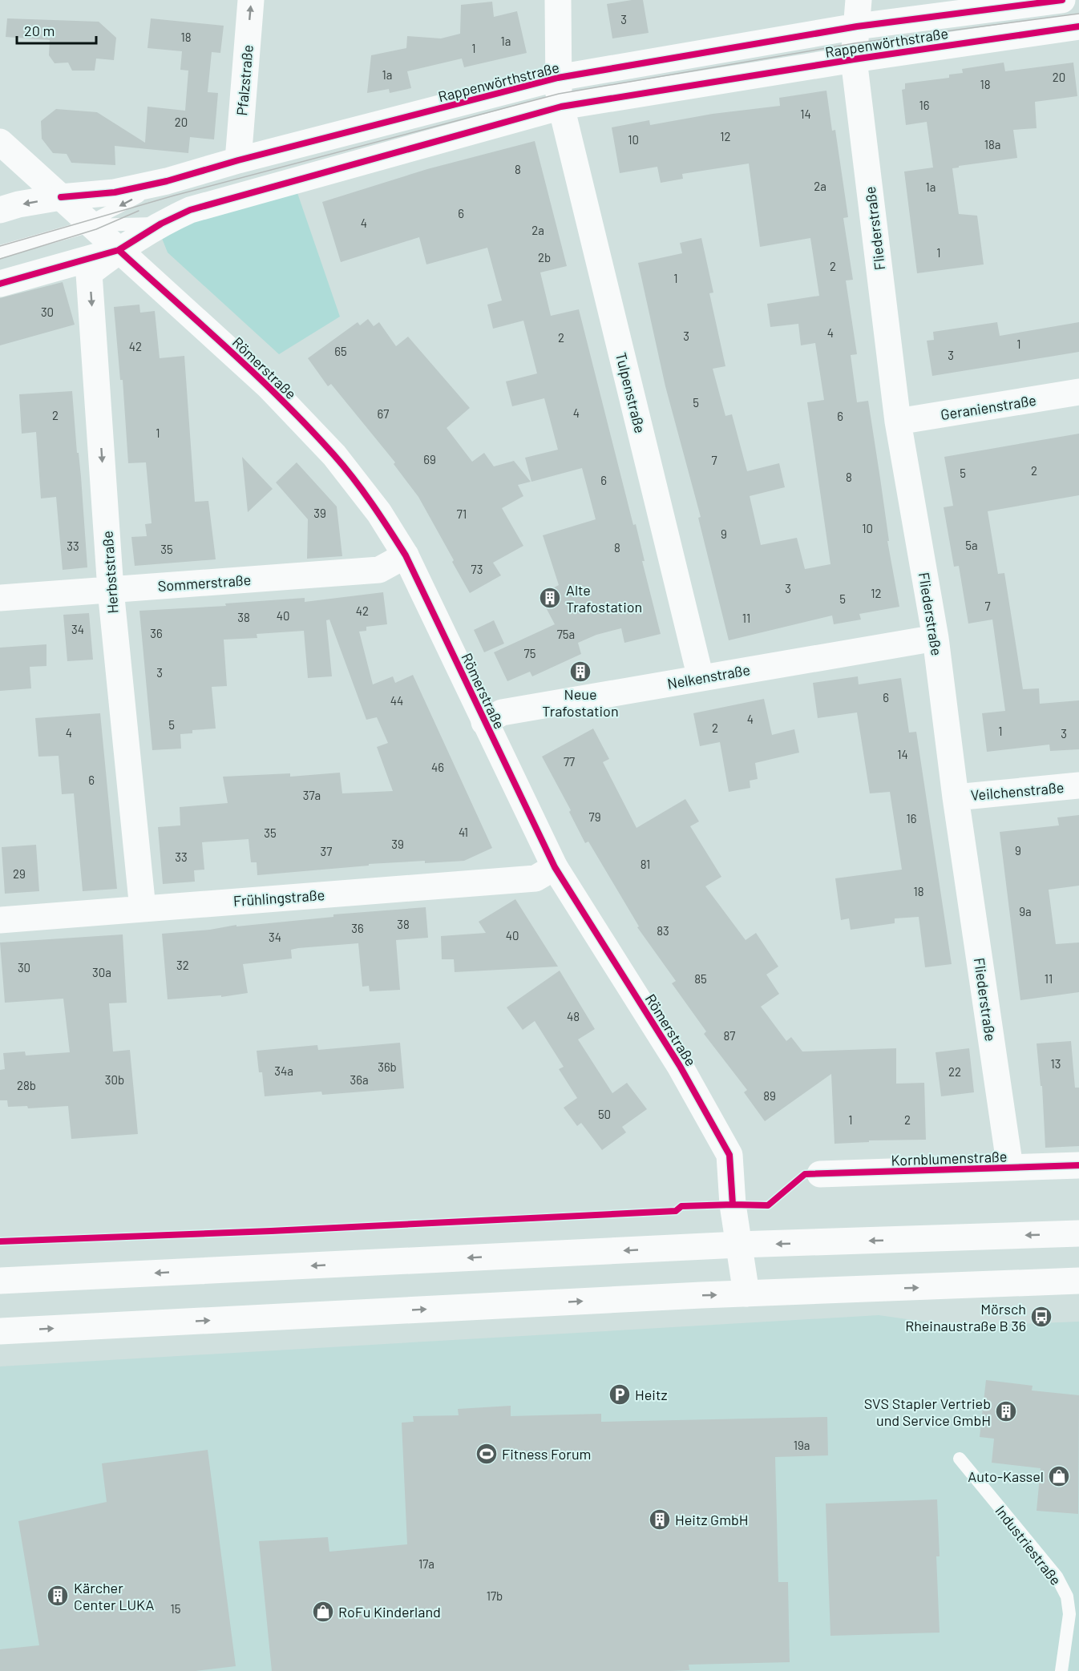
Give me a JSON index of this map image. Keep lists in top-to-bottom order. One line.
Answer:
{"streets":{"street":["Rappenwörthstraße","Pfalzstraße","Fliederstraße","Römerstraße","Tulpenstraße","Geranienstraße","Herbststraße","Sommerstraße","Nelkenstraße","Veilchenstraße","Frühlingstraße","Kornblumenstraße"],"lane":["Industriestraße"]},"crossings":[["Rappenwörthstraße","Pfalzstraße"],["Rappenwörthstraße","Fliederstraße"],["Rappenwörthstraße","Römerstraße"],["Rappenwörthstraße","Tulpenstraße"],["Rappenwörthstraße","Herbststraße"],["Fliederstraße","Geranienstraße"],["Fliederstraße","Nelkenstraße"],["Fliederstraße","Veilchenstraße"],["Fliederstraße","Kornblumenstraße"],["Römerstraße","Herbststraße"],["Römerstraße","Sommerstraße"],["Römerstraße","Nelkenstraße"],["Römerstraße","Frühlingstraße"],["Tulpenstraße","Nelkenstraße"],["Herbststraße","Sommerstraße"],["Herbststraße","Frühlingstraße"]],"one_way":["Pfalzstraße","Herbststraße"],"places":{"building":["Alte Trafostation","Neue Trafostation","SVS Stapler Vertrieb und Service GmbH","Heitz GmbH","Kärcher Center LUKA"],"bus stop":["Mörsch Rheinaustraße B 36"],"parking":["Heitz"],"sports":["Fitness Forum"],"shop":["Auto-Kassel","RoFu Kinderland"]},"house_numbers":["3","18","1a","1","1a","20","18","16","14","20","12","10","18a","8","2a","1a","6","4","2a","1","2b","2","1","30","4","3","2","1","42","65","3","5","4","67","2","6","1","69","7","2","5","8","6","39","71","10","9","5a","33","8","35","73","3","12","5","7","42","40","38","11","34","36","75a","75","3","6","44","4","5","2","1","4","3","14","77","46","6","37a","79","16","41","35","39","9","37","33","81","29","18","9a","38","36","83","40","34","32","30","30a","85","11","48","87","13","36b","34a","22","30b","36a","28b","89","50","1","2","19a","17a","17b","15"],"scale_bar":"20 m"}
